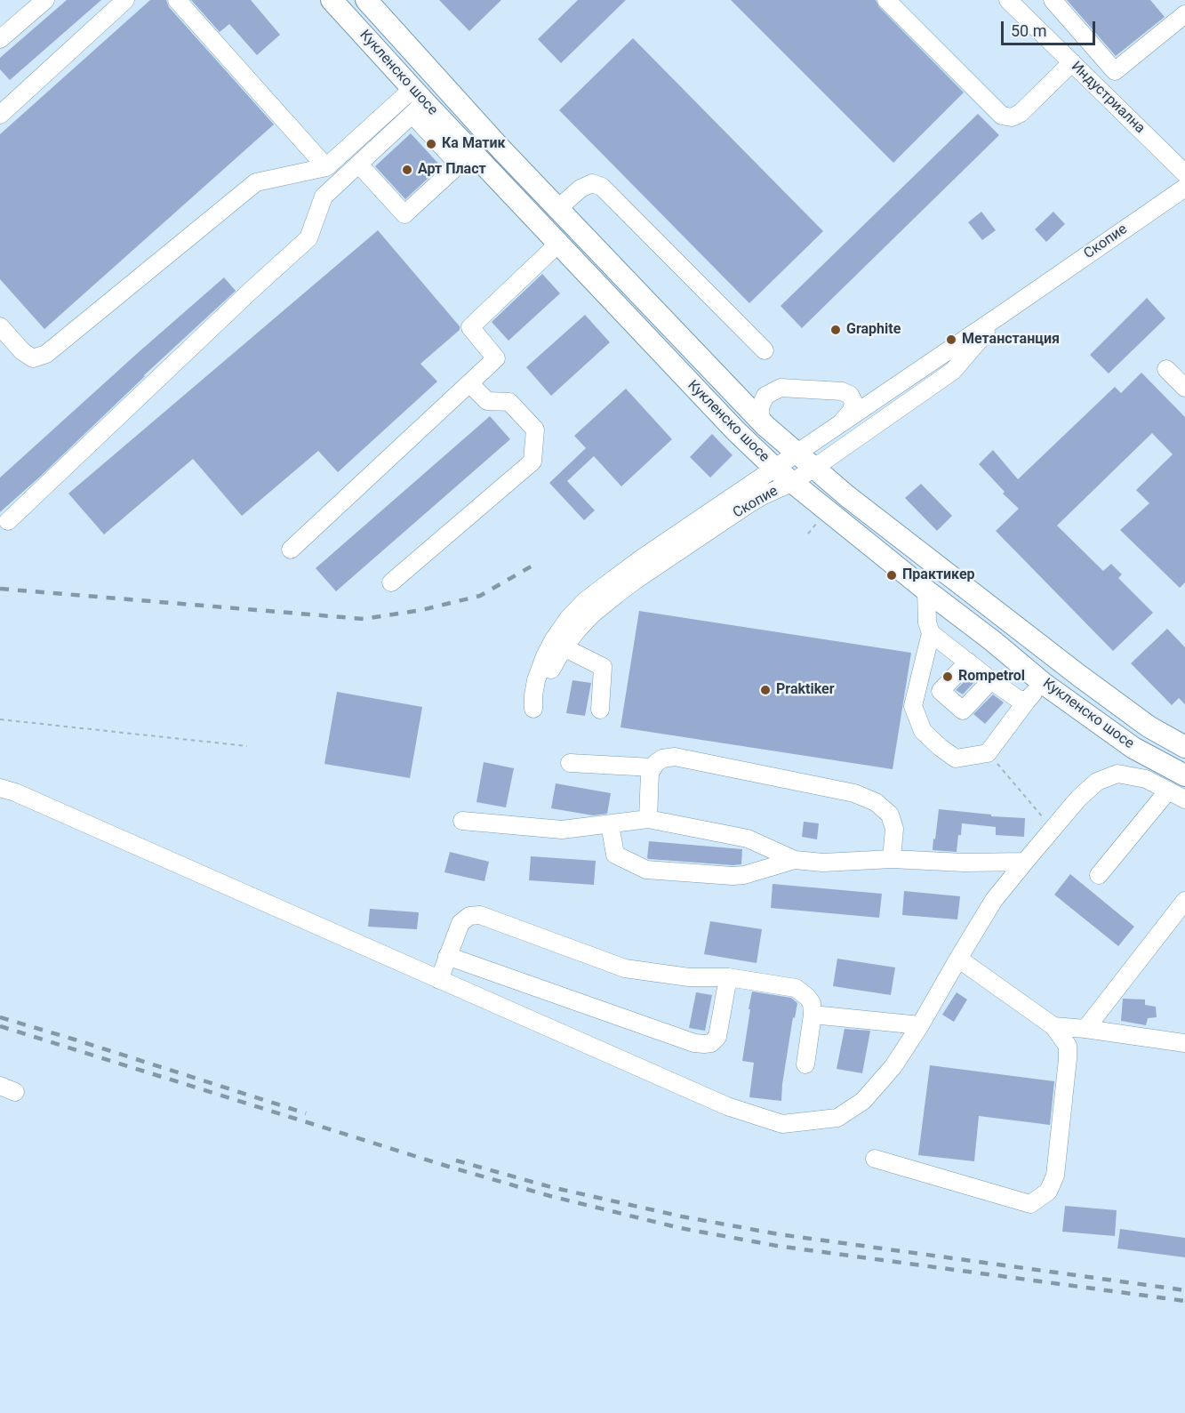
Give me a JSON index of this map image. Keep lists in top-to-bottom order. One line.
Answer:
{"streets":{"main road":["Кукленско шосе"],"street":["Индустриална","Скопие"]},"crossings":[["Кукленско шосе","Скопие"]],"places":["Ка Матик","Арт Пласт","Graphite","Метанстанция","Практикер","Rompetrol","Praktiker"],"scale_bar":"50 m"}
